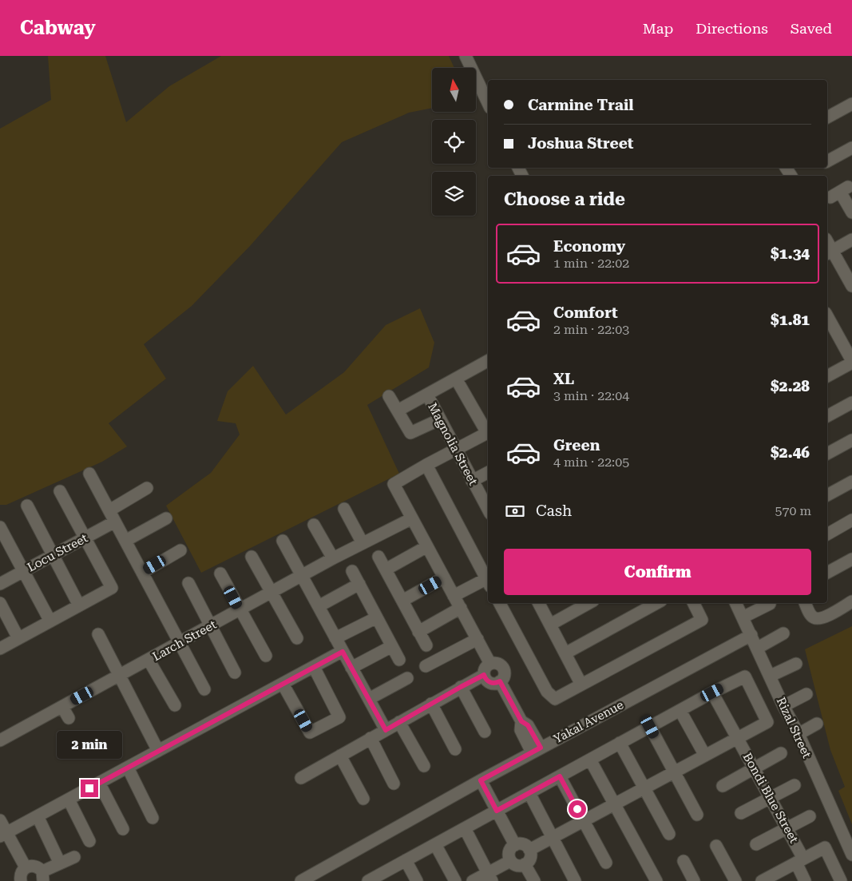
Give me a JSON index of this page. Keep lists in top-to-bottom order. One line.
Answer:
{"streets":{"street":["Magnolia Street","Locu Street","Larch Street","Yakal Avenue","Rizal Street","Bondi Blue Street"]},"crossings":[["Yakal Avenue","Rizal Street"]],"north":"top","page":{"header":"Cabway","nav":["Map","Directions","Saved"],"banner":["Carmine Trail","Joshua Street"],"heading":"Choose a ride","list":[{"name":"Economy","note":"1 min · 22:02","value":"$1.34"},{"name":"Comfort","note":"2 min · 22:03","value":"$1.81"},{"name":"XL","note":"3 min · 22:04","value":"$2.28"},{"name":"Green","note":"4 min · 22:05","value":"$2.46"}],"pay":["Cash","570 m"],"buttons":"Confirm","bubble":"2 min"}}
